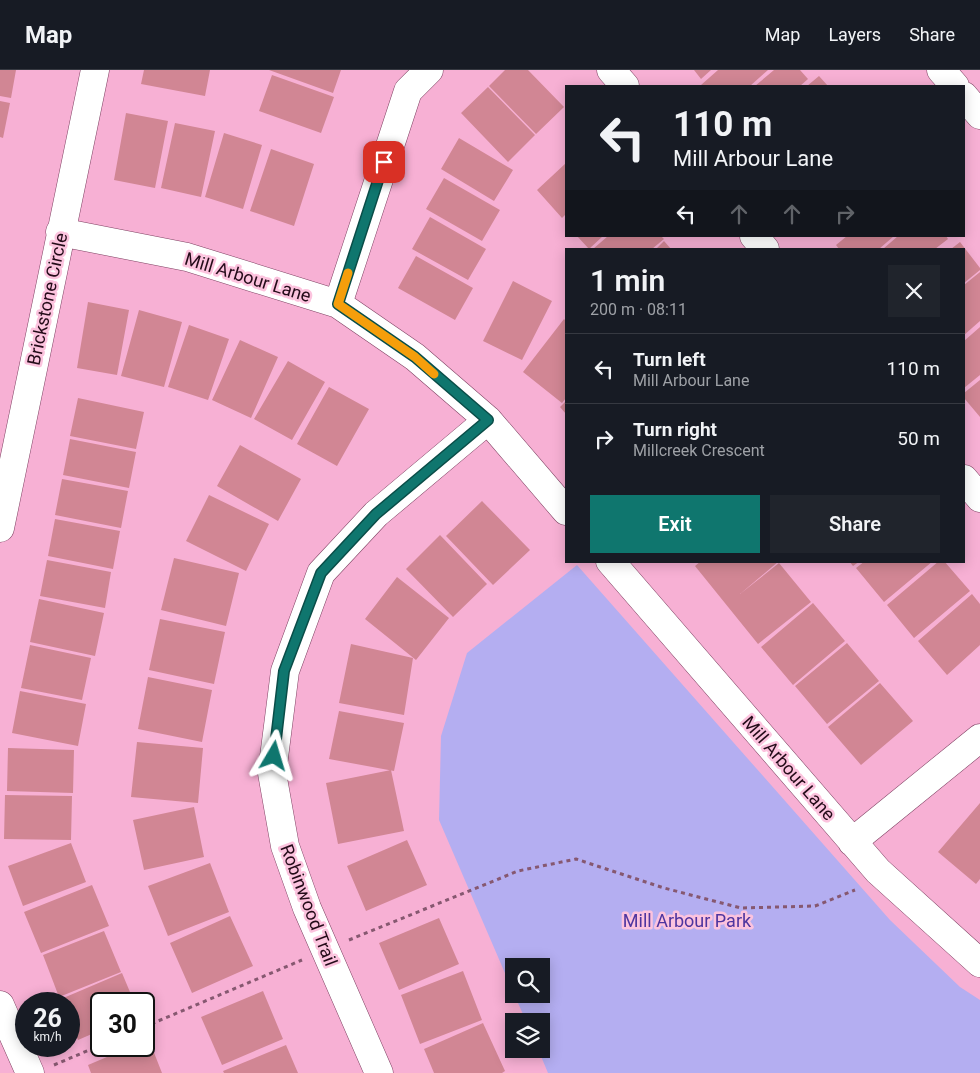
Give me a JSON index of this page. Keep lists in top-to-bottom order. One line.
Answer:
{"streets":{"street":["Mill Arbour Lane","Brickstone Circle","Robinwood Trail"]},"crossings":[["Mill Arbour Lane","Brickstone Circle"],["Mill Arbour Lane","Robinwood Trail"]],"parks":["Mill Arbour Park"],"page":{"header":"Map","nav":["Map","Layers","Share"],"turn":["110 m","Mill Arbour Lane"],"heading":["1 min","200 m · 08:11"],"list":[{"name":"Turn left","note":"Mill Arbour Lane","value":"110 m"},{"name":"Turn right","note":"Millcreek Crescent","value":"50 m"}],"buttons":["Exit","Share"],"speed":"26 km/h","limit":"30"}}
